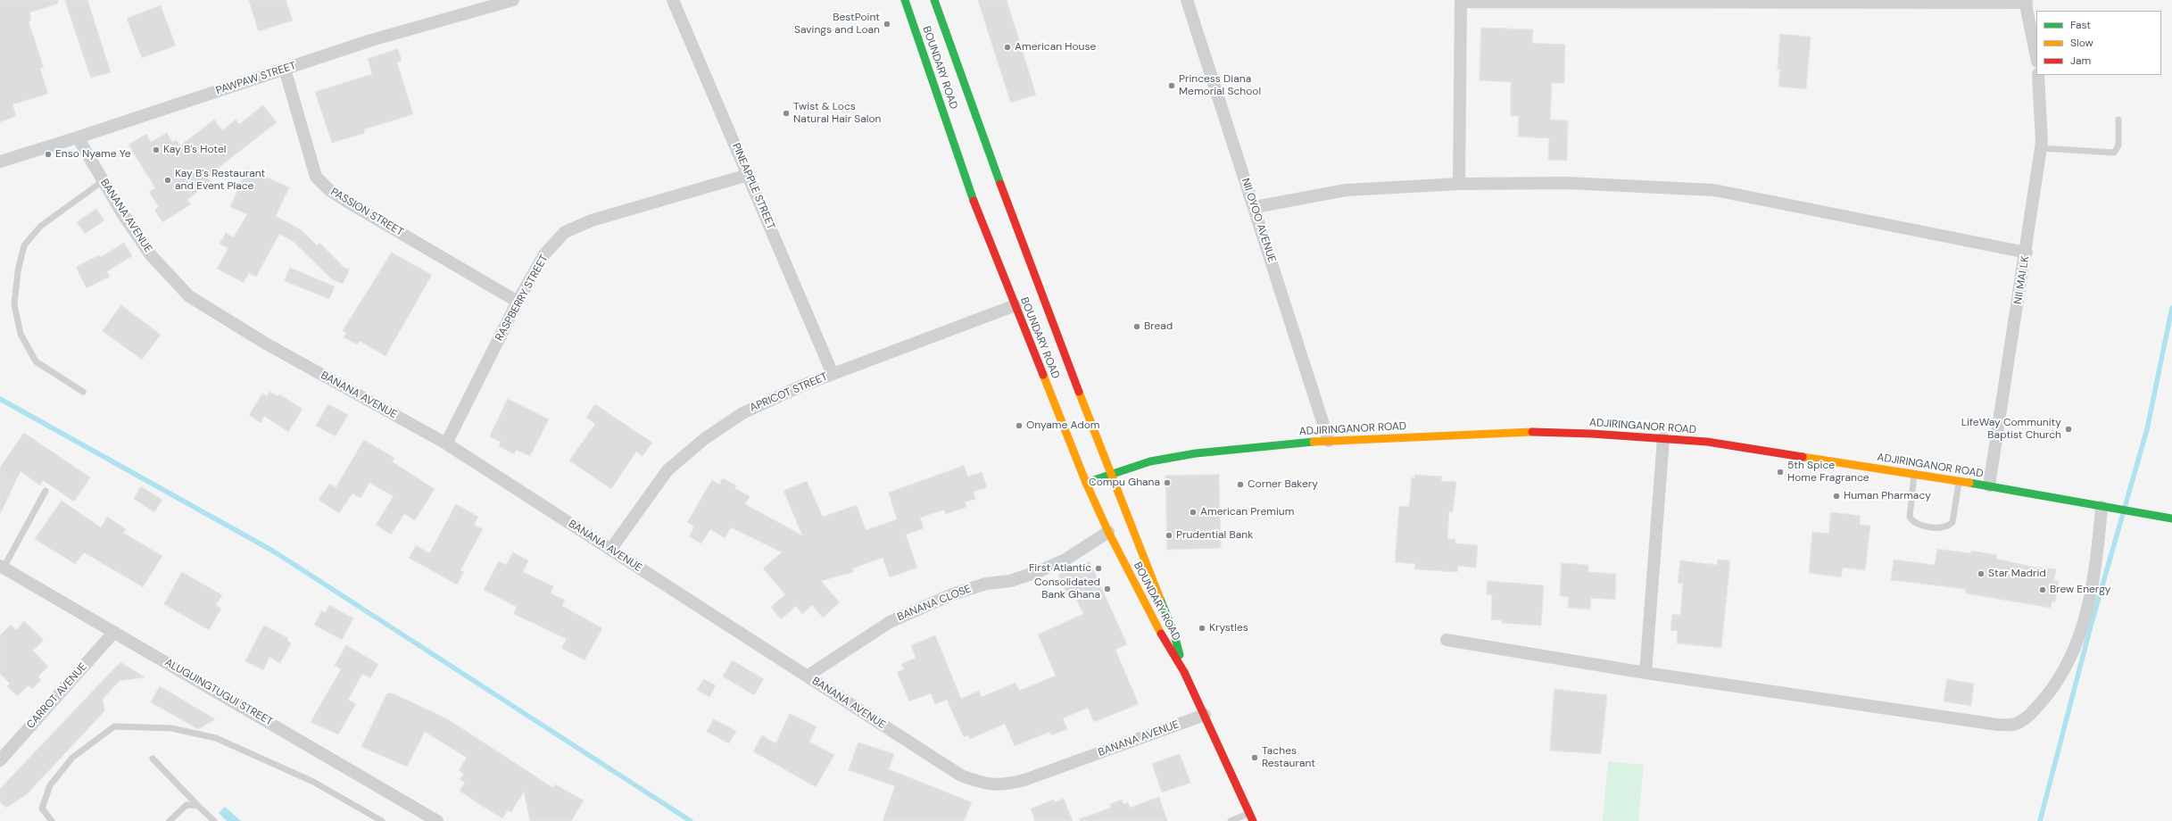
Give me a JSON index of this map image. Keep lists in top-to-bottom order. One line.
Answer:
{"streets":{"main road":["BOUNDARY ROAD","ADJIRINGANOR ROAD"],"street":["PAWPAW STREET","PINEAPPLE STREET","PASSION STREET","BANANA AVENUE","NII OYOO AVENUE","NII MAI LK","RASPBERRY STREET","APRICOT STREET","BANANA CLOSE","ALUGUINGTUGUI STREET","CARROT AVENUE"]},"crossings":[["BOUNDARY ROAD","BANANA AVENUE"],["BOUNDARY ROAD","APRICOT STREET"],["BOUNDARY ROAD","ADJIRINGANOR ROAD"],["BOUNDARY ROAD","BANANA CLOSE"],["PAWPAW STREET","PASSION STREET"],["PAWPAW STREET","BANANA AVENUE"],["PINEAPPLE STREET","RASPBERRY STREET"],["PINEAPPLE STREET","APRICOT STREET"],["PASSION STREET","RASPBERRY STREET"],["BANANA AVENUE","RASPBERRY STREET"],["BANANA AVENUE","APRICOT STREET"],["BANANA AVENUE","BANANA CLOSE"],["NII OYOO AVENUE","ADJIRINGANOR ROAD"],["NII MAI LK","ADJIRINGANOR ROAD"],["ALUGUINGTUGUI STREET","CARROT AVENUE"]],"places":["BestPoint Savings and Loan","American House","Princess Diana Memorial School","Twist & Locs Natural Hair Salon","Kay B's Hotel","Enso Nyame Ye","Kay B's Restaurant and Event Place","Bread","Onyame Adom","LifeWay Community Baptist Church","5th Spice Home Fragrance","Compu Ghana","Corner Bakery","Human Pharmacy","American Premium","Prudential Bank","First Atlantic","Star Madrid","Consolidated Bank Ghana","Brew Energy","Krystles","Taches Restaurant"],"legend":["Fast","Slow","Jam"]}
